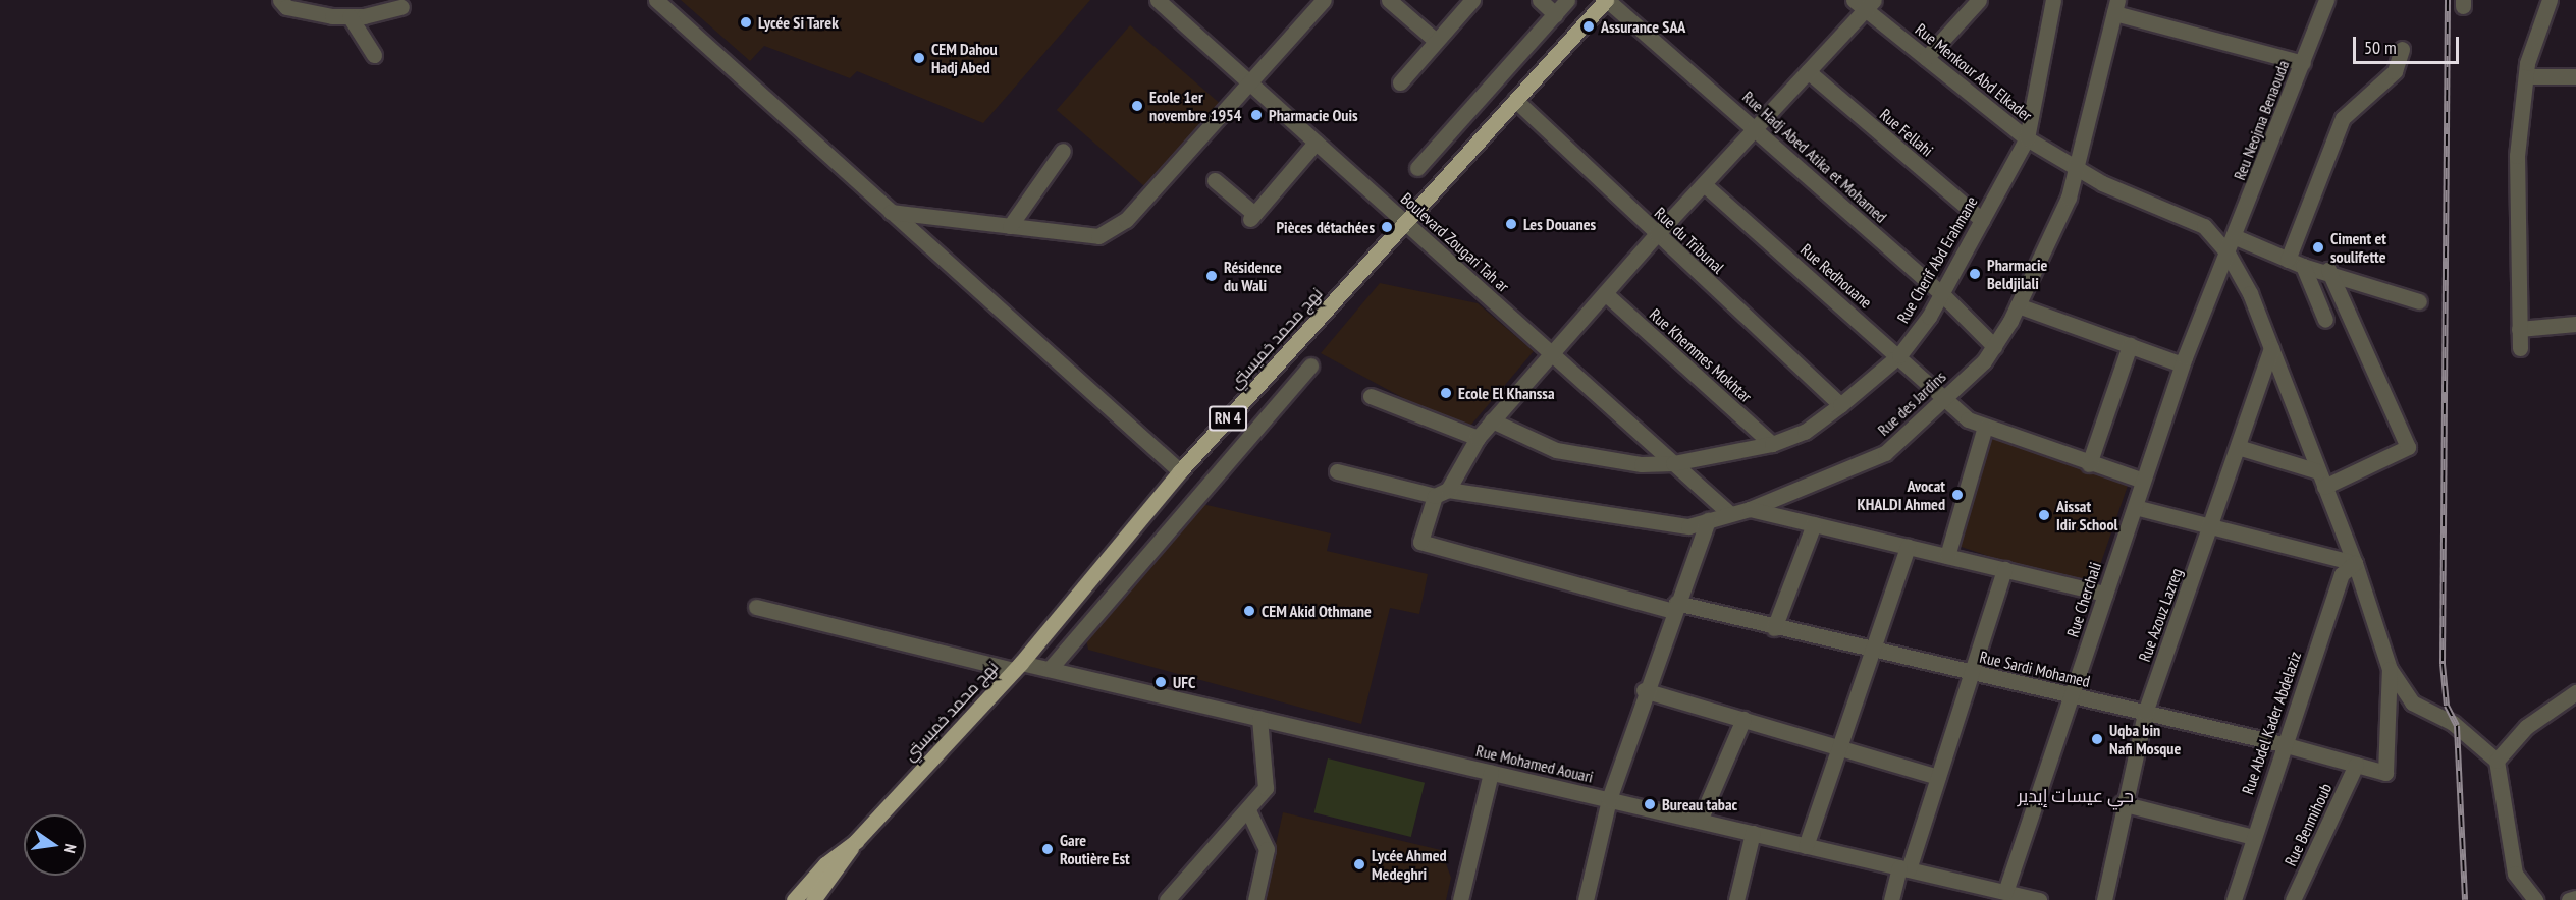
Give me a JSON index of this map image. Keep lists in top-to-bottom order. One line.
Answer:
{"streets":{"main road":["نهج محمد خميستي","RN 4"],"street":["Rue Menkour Abd Elkader","Reu Neojma Benaouda","Rue Fellahi","Rue Hadj Abed Atika et Mohamed","Rue du Tribunal","Boulevard Zougari Tah ar","Rue Cherif Abd Erahmane","Rue Redhouane","Rue Khemmes Mokhtar","Rue des Jardins","Rue Cherchali","Rue Azouz Lazreg","Rue Sardi Mohamed","Rue Abdel Kader Abdelaziz","Rue Mohamed Aouari","Rue Benmihoub"]},"crossings":[["Rue Menkour Abd Elkader","Reu Neojma Benaouda"],["Rue Menkour Abd Elkader","Rue Cherif Abd Erahmane"],["Rue Menkour Abd Elkader","Rue des Jardins"],["Rue Menkour Abd Elkader","Rue Cherchali"],["Rue Menkour Abd Elkader","Rue Azouz Lazreg"],["Rue Menkour Abd Elkader","Rue Sardi Mohamed"],["Rue Menkour Abd Elkader","Rue Abdel Kader Abdelaziz"],["Reu Neojma Benaouda","Rue Cherchali"],["Rue Fellahi","Rue Cherif Abd Erahmane"],["Rue Hadj Abed Atika et Mohamed","Rue Cherif Abd Erahmane"],["Rue Hadj Abed Atika et Mohamed","نهج محمد خميستي"],["Rue Hadj Abed Atika et Mohamed","Rue des Jardins"],["Rue du Tribunal","Rue Cherif Abd Erahmane"],["Rue du Tribunal","نهج محمد خميستي"],["Boulevard Zougari Tah ar","Rue Cherif Abd Erahmane"],["Boulevard Zougari Tah ar","نهج محمد خميستي"],["Boulevard Zougari Tah ar","Rue des Jardins"],["Rue Cherif Abd Erahmane","Rue Redhouane"],["Rue Cherif Abd Erahmane","Rue Khemmes Mokhtar"],["Rue Redhouane","Rue des Jardins"],["Rue Redhouane","Rue Cherchali"],["نهج محمد خميستي","RN 4"],["نهج محمد خميستي","Rue Mohamed Aouari"],["Rue des Jardins","Rue Sardi Mohamed"],["Rue Cherchali","Rue Sardi Mohamed"],["Rue Cherchali","Rue Mohamed Aouari"],["Rue Azouz Lazreg","Rue Sardi Mohamed"],["Rue Sardi Mohamed","Rue Abdel Kader Abdelaziz"],["Rue Sardi Mohamed","Rue Benmihoub"]],"districts":["حي عيسات إيدير"],"places":["Lycée Si Tarek","Assurance SAA","CEM Dahou Hadj Abed","Ecole 1er novembre 1954","Pharmacie Ouis","Les Douanes","Pièces détachées","Ciment et soulifette","Pharmacie Beldjilali","Résidence du Wali","Ecole El Khanssa","Avocat KHALDI Ahmed","Aissat Idir School","CEM Akid Othmane","UFC","Uqba bin Nafi Mosque","Bureau tabac","Gare Routière Est","Lycée Ahmed Medeghri"],"scale_bar":"50 m","north":"right"}
